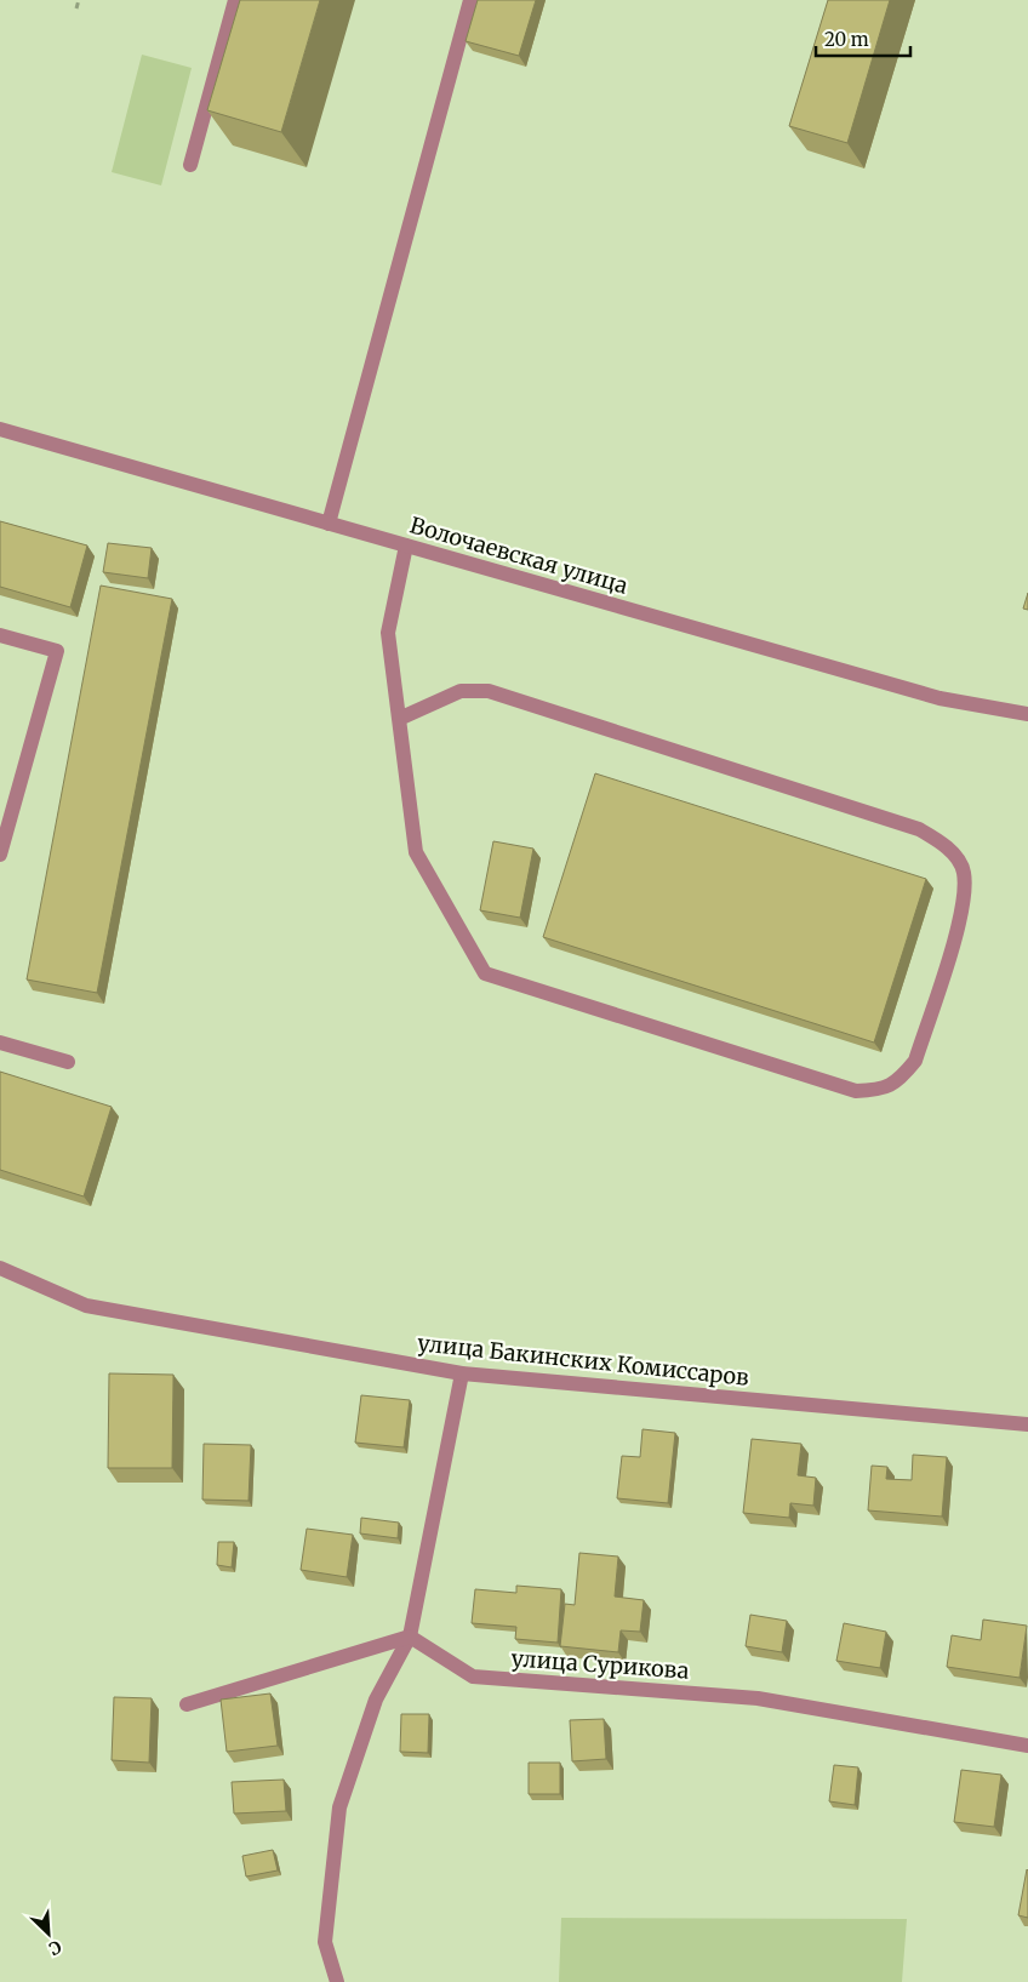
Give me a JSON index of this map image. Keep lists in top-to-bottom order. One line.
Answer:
{"streets":{"street":["Волочаевская улица","улица Бакинских Комиссаров","улица Сурикова"]},"scale_bar":"20 m","north":"bottom right"}
